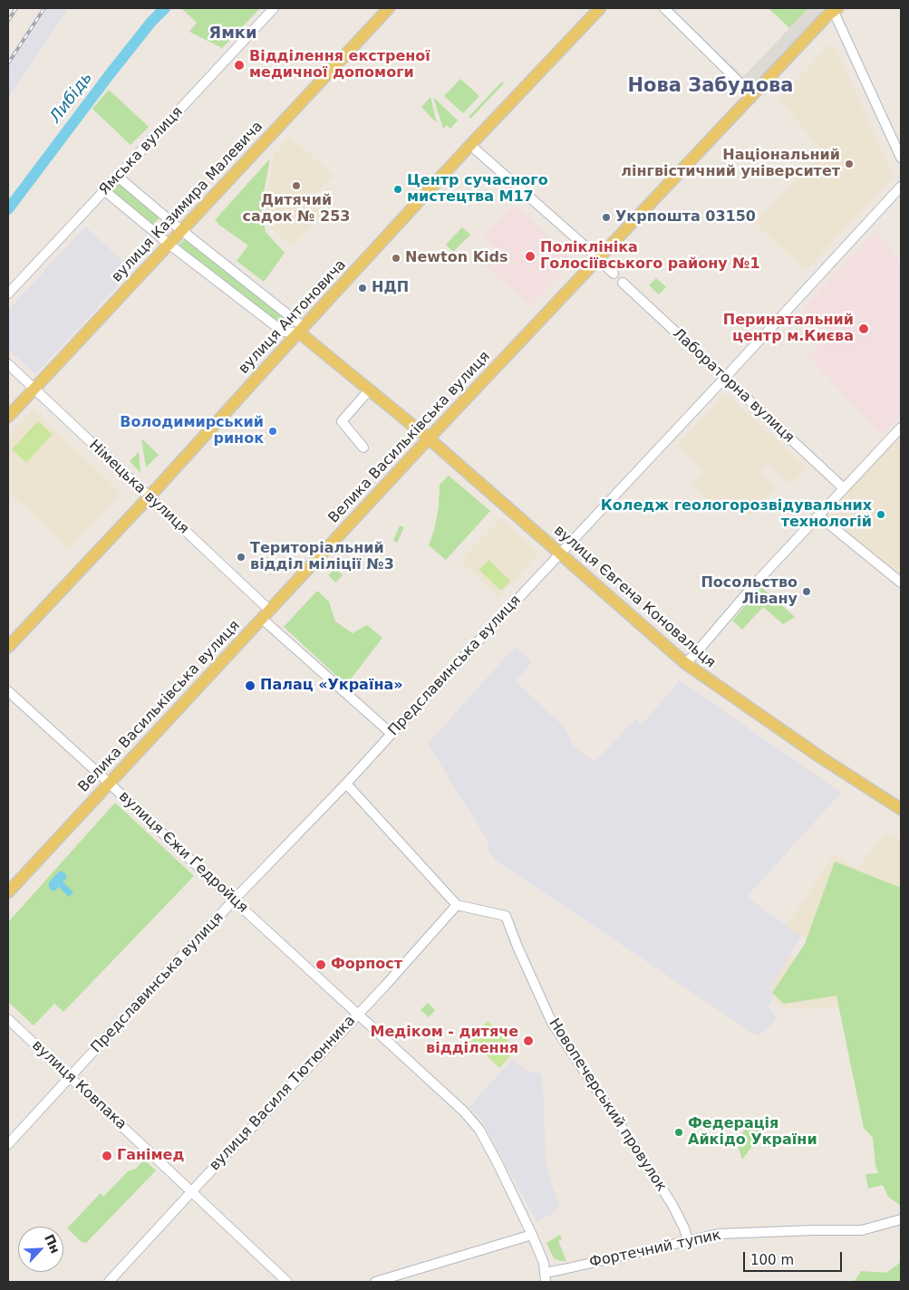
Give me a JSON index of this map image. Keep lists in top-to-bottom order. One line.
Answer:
{"streets":{"main road":["вулиця Казимира Малевича","вулиця Антоновича","Велика Васильківська вулиця","вулиця Євгена Коновальця"],"street":["Ямська вулиця","Лабораторна вулиця","Німецька вулиця","Предславинська вулиця","вулиця Єжи Ґедройця","вулиця Ковпака","вулиця Василя Тютюнника","Новопечерський провулок","Фортечний тупик"]},"crossings":[["вулиця Казимира Малевича","Німецька вулиця"],["вулиця Антоновича","Німецька вулиця"],["вулиця Антоновича","вулиця Євгена Коновальця"],["Лабораторна вулиця","Предславинська вулиця"],["Велика Васильківська вулиця","Німецька вулиця"],["Велика Васильківська вулиця","вулиця Євгена Коновальця"],["Велика Васильківська вулиця","вулиця Єжи Ґедройця"],["Німецька вулиця","Предславинська вулиця"],["вулиця Євгена Коновальця","Предславинська вулиця"],["Предславинська вулиця","вулиця Єжи Ґедройця"],["Предславинська вулиця","вулиця Ковпака"],["вулиця Єжи Ґедройця","вулиця Василя Тютюнника"],["вулиця Єжи Ґедройця","Фортечний тупик"],["вулиця Ковпака","вулиця Василя Тютюнника"],["вулиця Василя Тютюнника","Новопечерський провулок"],["Новопечерський провулок","Фортечний тупик"]],"districts":["Ямки","Нова Забудова"],"water":["Либідь"],"places":["Відділення екстреної медичної допомоги","Національний лінгвістичний університет","Дитячий садок № 253","Центр сучасного мистецтва M17","Укрпошта 03150","Поліклініка Голосіївського району №1","Newton Kids","НДП","Перинатальний центр м.Києва","Володимирський ринок","Коледж геологорозвідувальних технологій","Територіальний відділ міліції №3","Посольство Лівану","Палац «Україна»","Форпост","Медіком - дитяче відділення","Федерація Айкідо України","Ганімед"],"scale_bar":"100 m","north":"top right"}
